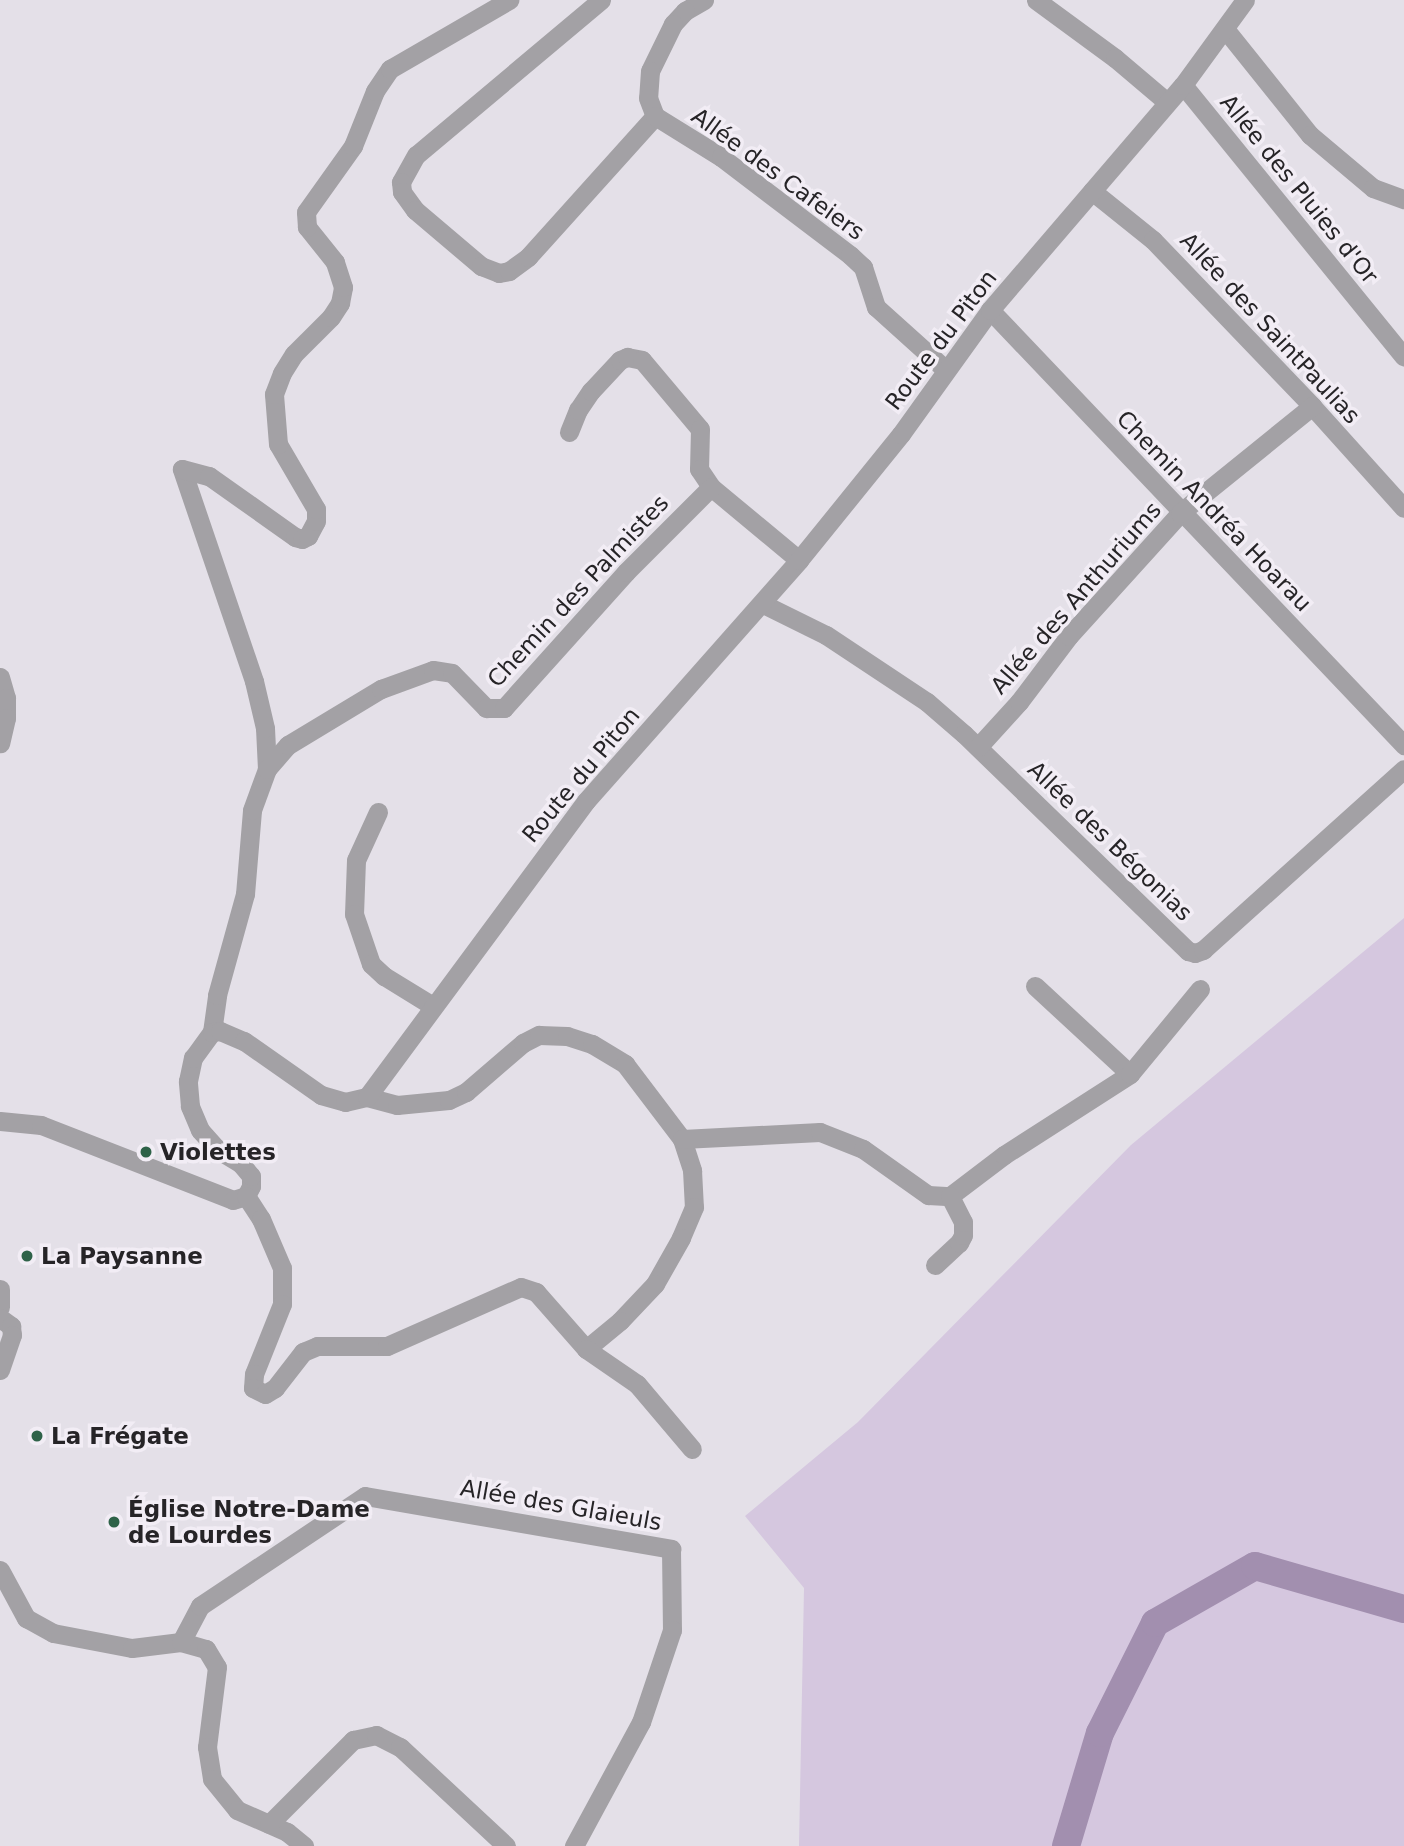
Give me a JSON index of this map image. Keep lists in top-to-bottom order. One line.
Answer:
{"streets":{"street":["Allée des Cafeiers","Allée des Pluies d'Or","Allée des SaintPaulias","Route du Piton","Chemin Andréa Hoarau","Chemin des Palmistes","Allée des Anthuriums","Allée des Bégonias","Allée des Glaieuls"]},"crossings":[["Allée des Cafeiers","Route du Piton"],["Allée des Pluies d'Or","Route du Piton"],["Allée des SaintPaulias","Route du Piton"],["Allée des SaintPaulias","Allée des Anthuriums"],["Route du Piton","Chemin Andréa Hoarau"],["Route du Piton","Allée des Bégonias"],["Chemin Andréa Hoarau","Allée des Anthuriums"],["Allée des Anthuriums","Allée des Bégonias"]],"places":["Violettes","La Paysanne","La Frégate","Église Notre-Dame de Lourdes"]}
